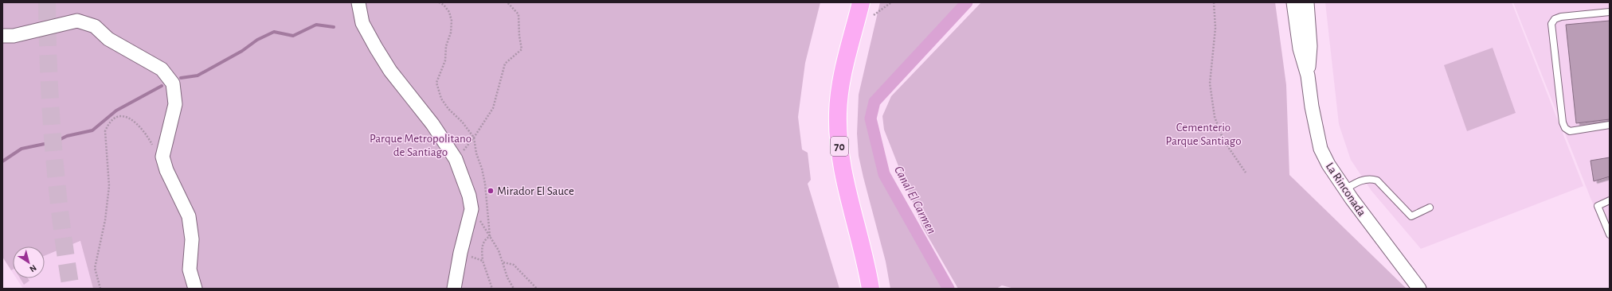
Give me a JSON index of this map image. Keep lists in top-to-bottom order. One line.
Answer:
{"streets":{"highway":["70"],"street":["La Rinconada"]},"water":["Canal El Carmen"],"parks":["Cementerio Parque Santiago","Parque Metropolitano de Santiago"],"places":["Mirador El Sauce"],"north":"bottom right"}
